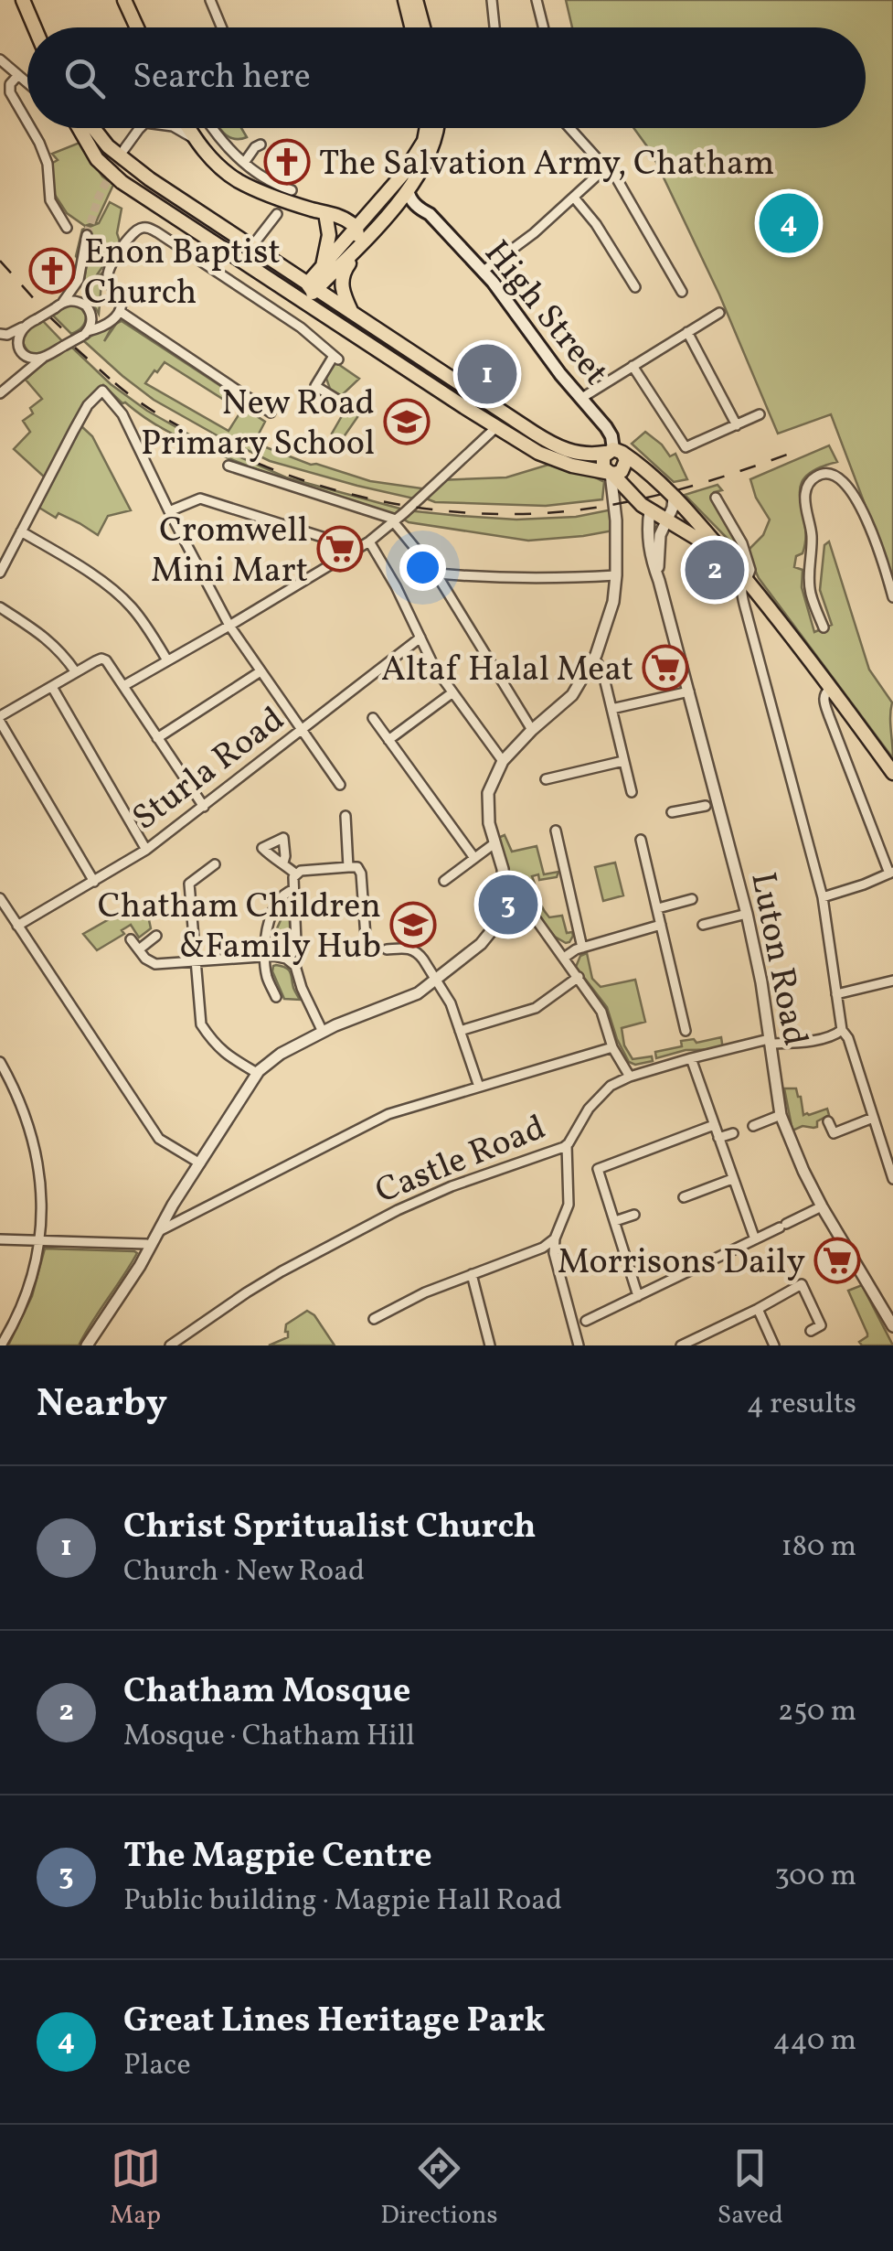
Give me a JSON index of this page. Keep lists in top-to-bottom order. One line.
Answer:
{"streets":{"main road":["High Street"],"street":["Sturla Road","Luton Road","Castle Road"]},"crossings":[["Luton Road","Castle Road"]],"places":{"church":["The Salvation Army, Chatham","Enon Baptist Church"],"school or university":["New Road Primary School","Chatham Children &Family Hub"],"supermarket":["Cromwell Mini Mart","Altaf Halal Meat","Morrisons Daily"]},"page":{"search":"Search here","pins":["4","1","2","3"],"heading":["Nearby","4 results"],"list":[{"mark":"1","name":"Christ Spritualist Church","note":"Church · New Road","value":"180 m"},{"mark":"2","name":"Chatham Mosque","note":"Mosque · Chatham Hill","value":"250 m"},{"mark":"3","name":"The Magpie Centre","note":"Public building · Magpie Hall Road","value":"300 m"},{"mark":"4","name":"Great Lines Heritage Park","note":"Place","value":"440 m"}],"nav":["Map","Directions","Saved"]}}
